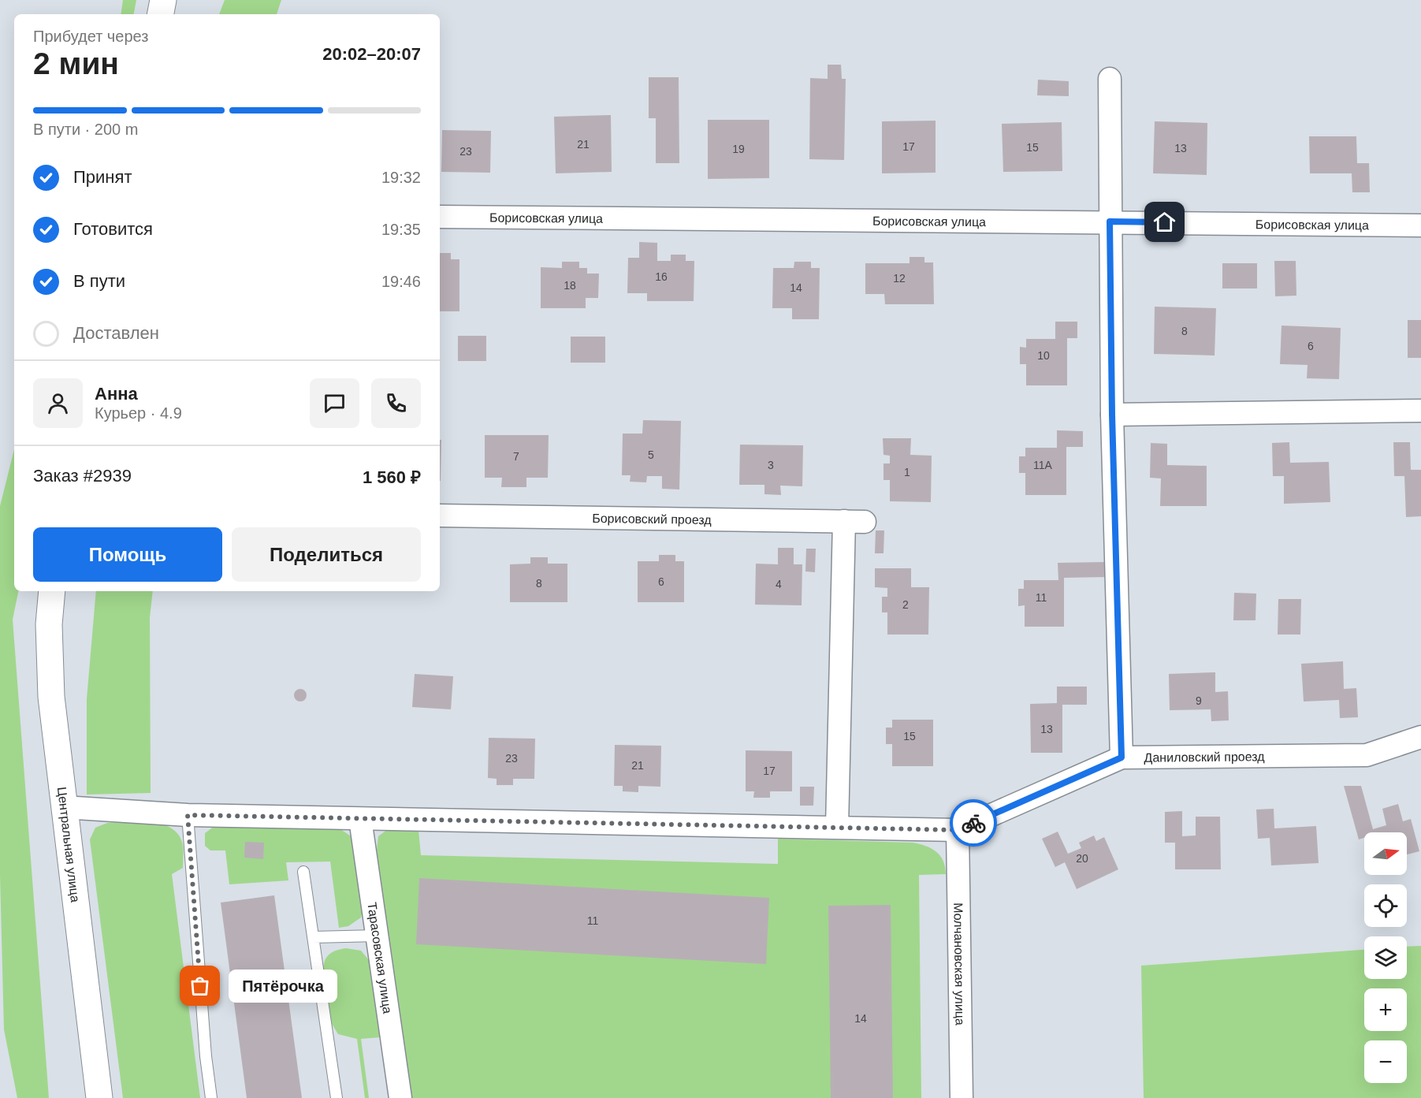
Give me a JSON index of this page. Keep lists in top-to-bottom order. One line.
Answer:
{"streets":{"street":["Борисовская улица","Борисовский проезд","Даниловский проезд","Центральная улица","Тарасовская улица","Молчановская улица"]},"crossings":[["Борисовский проезд","Даниловский проезд"],["Даниловский проезд","Центральная улица"],["Даниловский проезд","Тарасовская улица"],["Даниловский проезд","Молчановская улица"]],"places":["Пятёрочка"],"house_numbers":["21","17","15","13","19","23","16","12","18","14","8","6","10","5","7","3","11А","1","6","8","4","11","2","9","13","15","23","21","17","20","11","14"],"north":"right","page":{"heading":["2 мин","Прибудет через","20:02–20:07"],"panel":["Анна","Курьер · 4.9","Заказ #2939","1 560 ₽"],"bar":"В пути · 200 m","list":[["Принят","19:32"],["Готовится","19:35"],["В пути","19:46"],"Доставлен"],"buttons":["Помощь","Поделиться"],"map_buttons":["+","−"],"bubble":"Пятёрочка"}}
